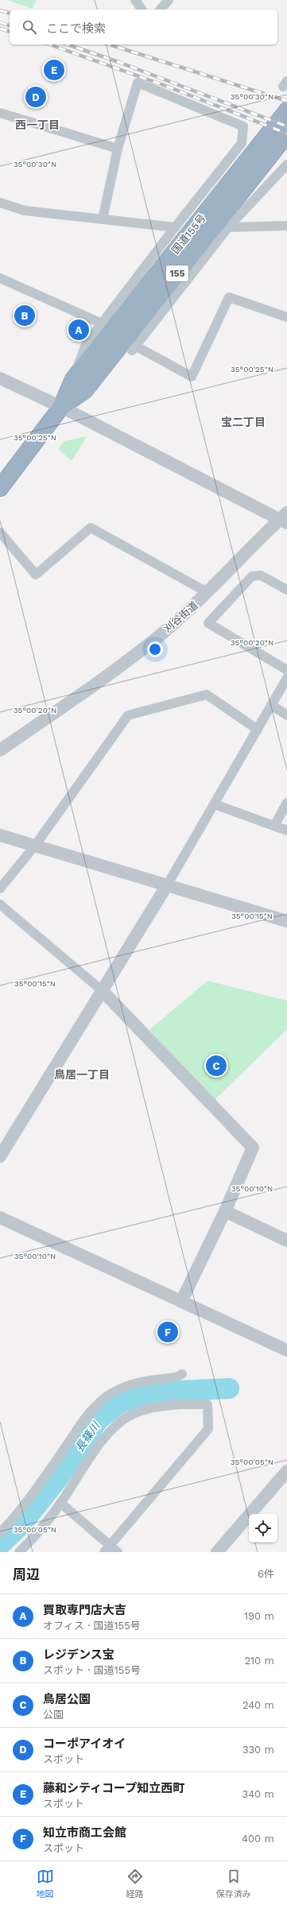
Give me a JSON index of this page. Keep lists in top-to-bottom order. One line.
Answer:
{"streets":{"highway":["国道155号","155"],"street":["刈谷街道"]},"districts":["西一丁目","宝二丁目","鳥居一丁目"],"water":["長篠川"],"page":{"search":"ここで検索","pins":["E","D","B","A","C","F"],"heading":["周辺","6件"],"list":[{"mark":"A","name":"買取専門店大吉","note":"オフィス · 国道155号","value":"190 m"},{"mark":"B","name":"レジデンス宝","note":"スポット · 国道155号","value":"210 m"},{"mark":"C","name":"鳥居公園","note":"公園","value":"240 m"},{"mark":"D","name":"コーポアイオイ","note":"スポット","value":"330 m"},{"mark":"E","name":"藤和シティコープ知立西町","note":"スポット","value":"340 m"},{"mark":"F","name":"知立市商工会館","note":"スポット","value":"400 m"}],"nav":["地図","経路","保存済み"]},"coordinates":["35°00'30\"N","35°00'25\"N","35°00'20\"N","35°00'15\"N","35°00'10\"N","35°00'05\"N"]}
